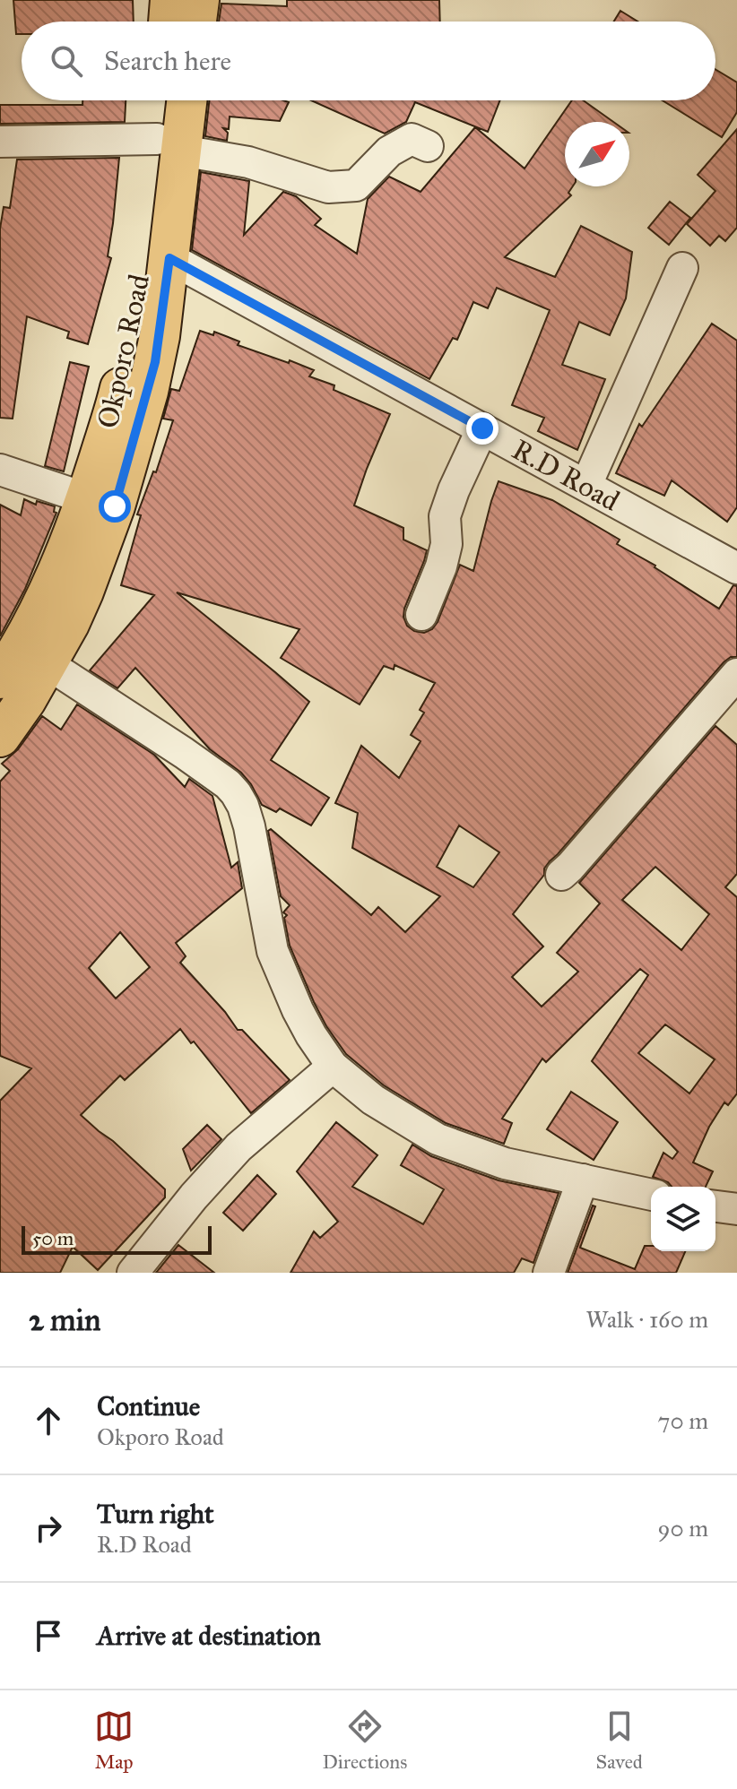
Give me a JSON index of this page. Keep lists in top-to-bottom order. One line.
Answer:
{"streets":{"main road":["Okporo Road"],"street":["R.D Road"]},"crossings":[["Okporo Road","R.D Road"]],"scale_bar":"50 m","north":"top right","page":{"search":"Search here","scale":"50 m","heading":["2 min","Walk · 160 m"],"list":[["Continue","Okporo Road","70 m"],["Turn right","R.D Road","90 m"],"Arrive at destination"],"nav":["Map","Directions","Saved"]}}
